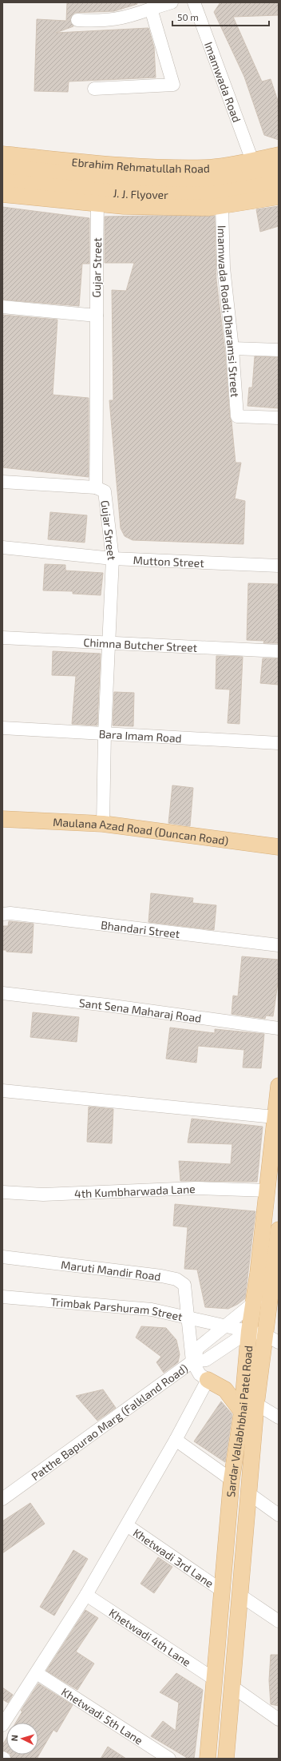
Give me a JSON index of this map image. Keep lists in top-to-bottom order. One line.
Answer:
{"streets":{"main road":["Ebrahim Rehmatullah Road","J. J. Flyover","Maulana Azad Road (Duncan Road)","Sardar Vallabhbhai Patel Road"],"street":["Imamwada Road","Gujar Street","Imamwada Road; Dharamsi Street","Mutton Street","Chimna Butcher Street","Bara Imam Road","Bhandari Street","Sant Sena Maharaj Road","4th Kumbharwada Lane","Maruti Mandir Road","Trimbak Parshuram Street","Patthe Bapurao Marg (Falkland Road)","Khetwadi 3rd Lane","Khetwadi 4th Lane","Khetwadi 5th Lane"]},"crossings":[["Imamwada Road","Ebrahim Rehmatullah Road"],["Gujar Street","Mutton Street"],["Gujar Street","Chimna Butcher Street"],["Gujar Street","Bara Imam Road"],["Gujar Street","Maulana Azad Road (Duncan Road)"],["4th Kumbharwada Lane","Sardar Vallabhbhai Patel Road"],["Maruti Mandir Road","Trimbak Parshuram Street"],["Trimbak Parshuram Street","Patthe Bapurao Marg (Falkland Road)"],["Sardar Vallabhbhai Patel Road","Patthe Bapurao Marg (Falkland Road)"],["Sardar Vallabhbhai Patel Road","Khetwadi 3rd Lane"],["Sardar Vallabhbhai Patel Road","Khetwadi 4th Lane"]],"scale_bar":"50 m","north":"left"}
